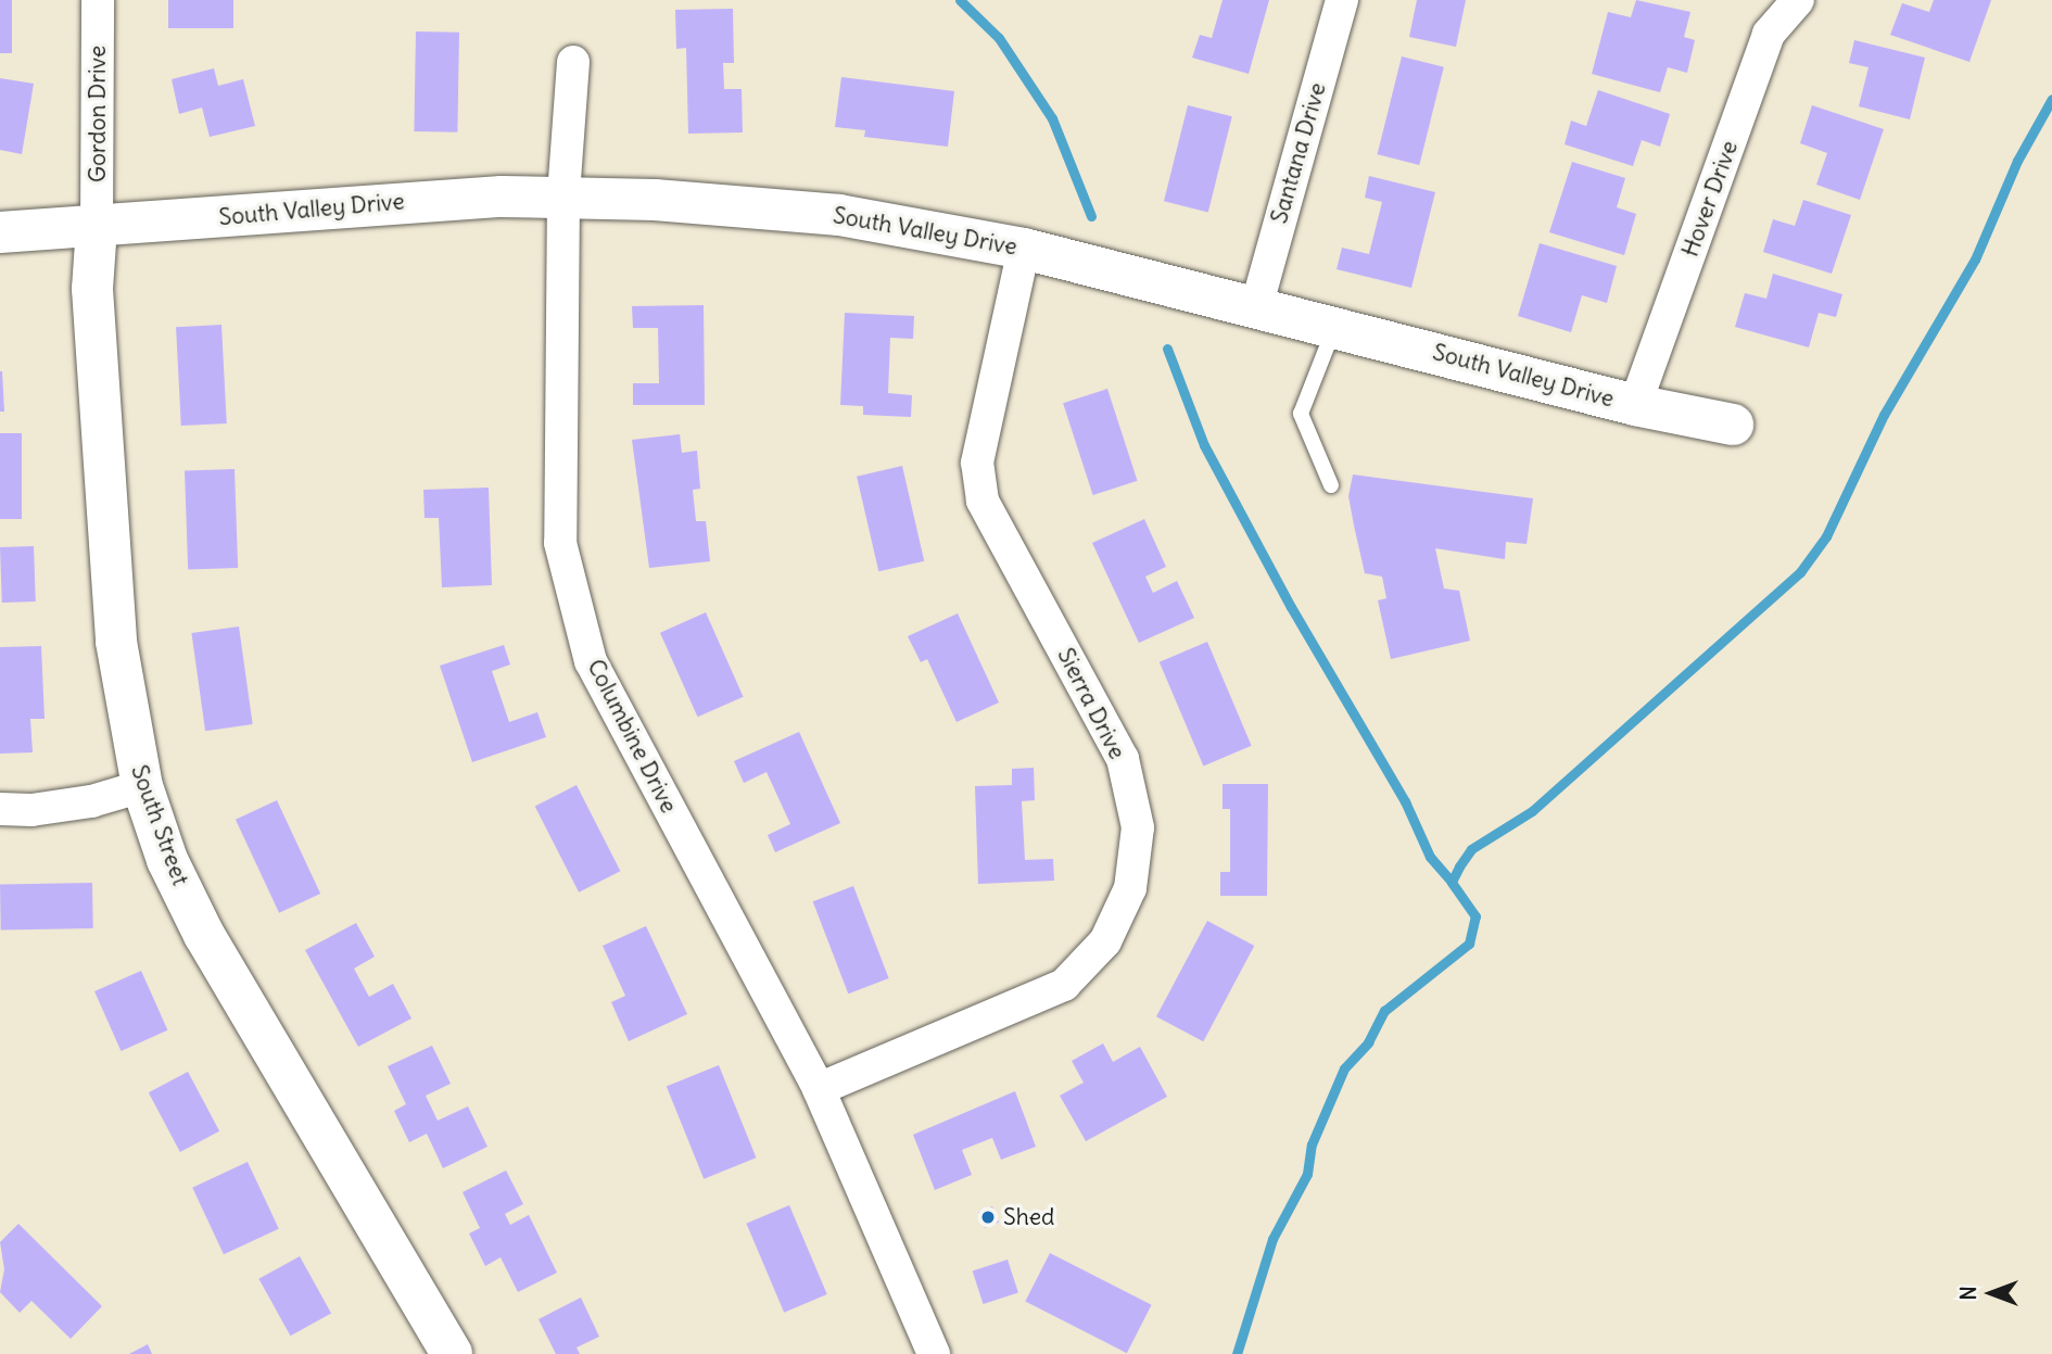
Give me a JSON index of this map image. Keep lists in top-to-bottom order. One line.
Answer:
{"streets":{"street":["Gordon Drive","Santana Drive","Hover Drive","South Valley Drive","Sierra Drive","Columbine Drive","South Street"]},"crossings":[["Gordon Drive","South Valley Drive"],["Gordon Drive","South Street"],["Santana Drive","South Valley Drive"],["Hover Drive","South Valley Drive"],["South Valley Drive","Sierra Drive"],["South Valley Drive","Columbine Drive"],["South Valley Drive","South Street"],["Sierra Drive","Columbine Drive"]],"places":["Shed"],"north":"left"}
